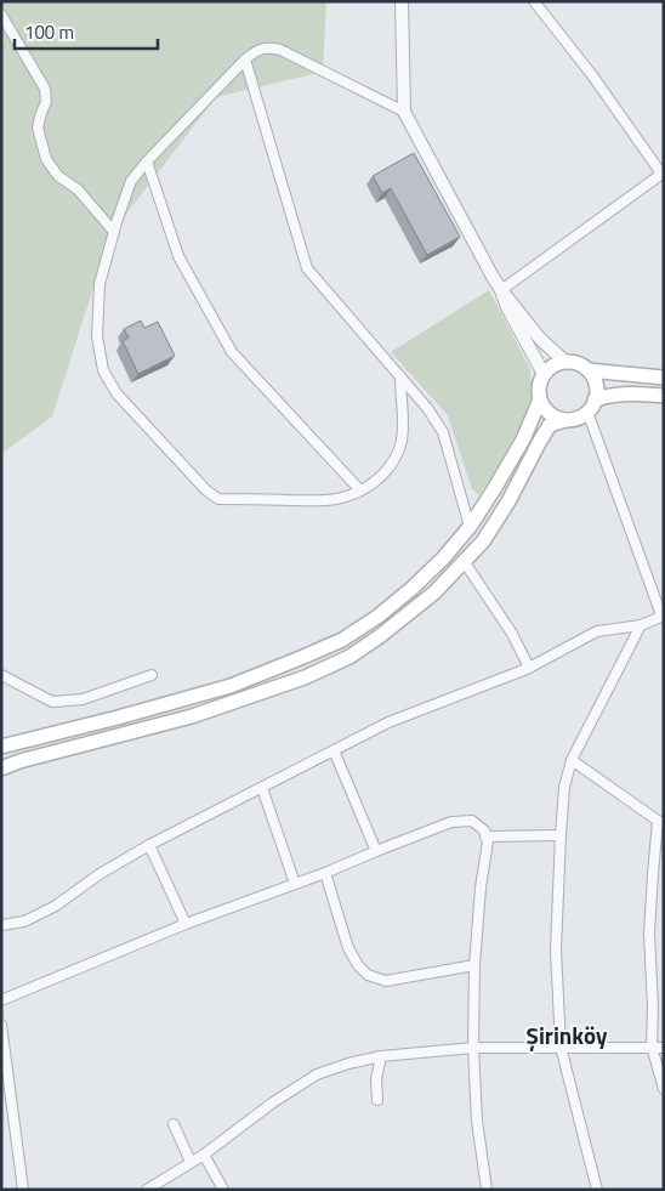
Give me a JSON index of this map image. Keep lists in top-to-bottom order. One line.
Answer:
{"districts":["Şirinköy"],"scale_bar":"100 m"}
